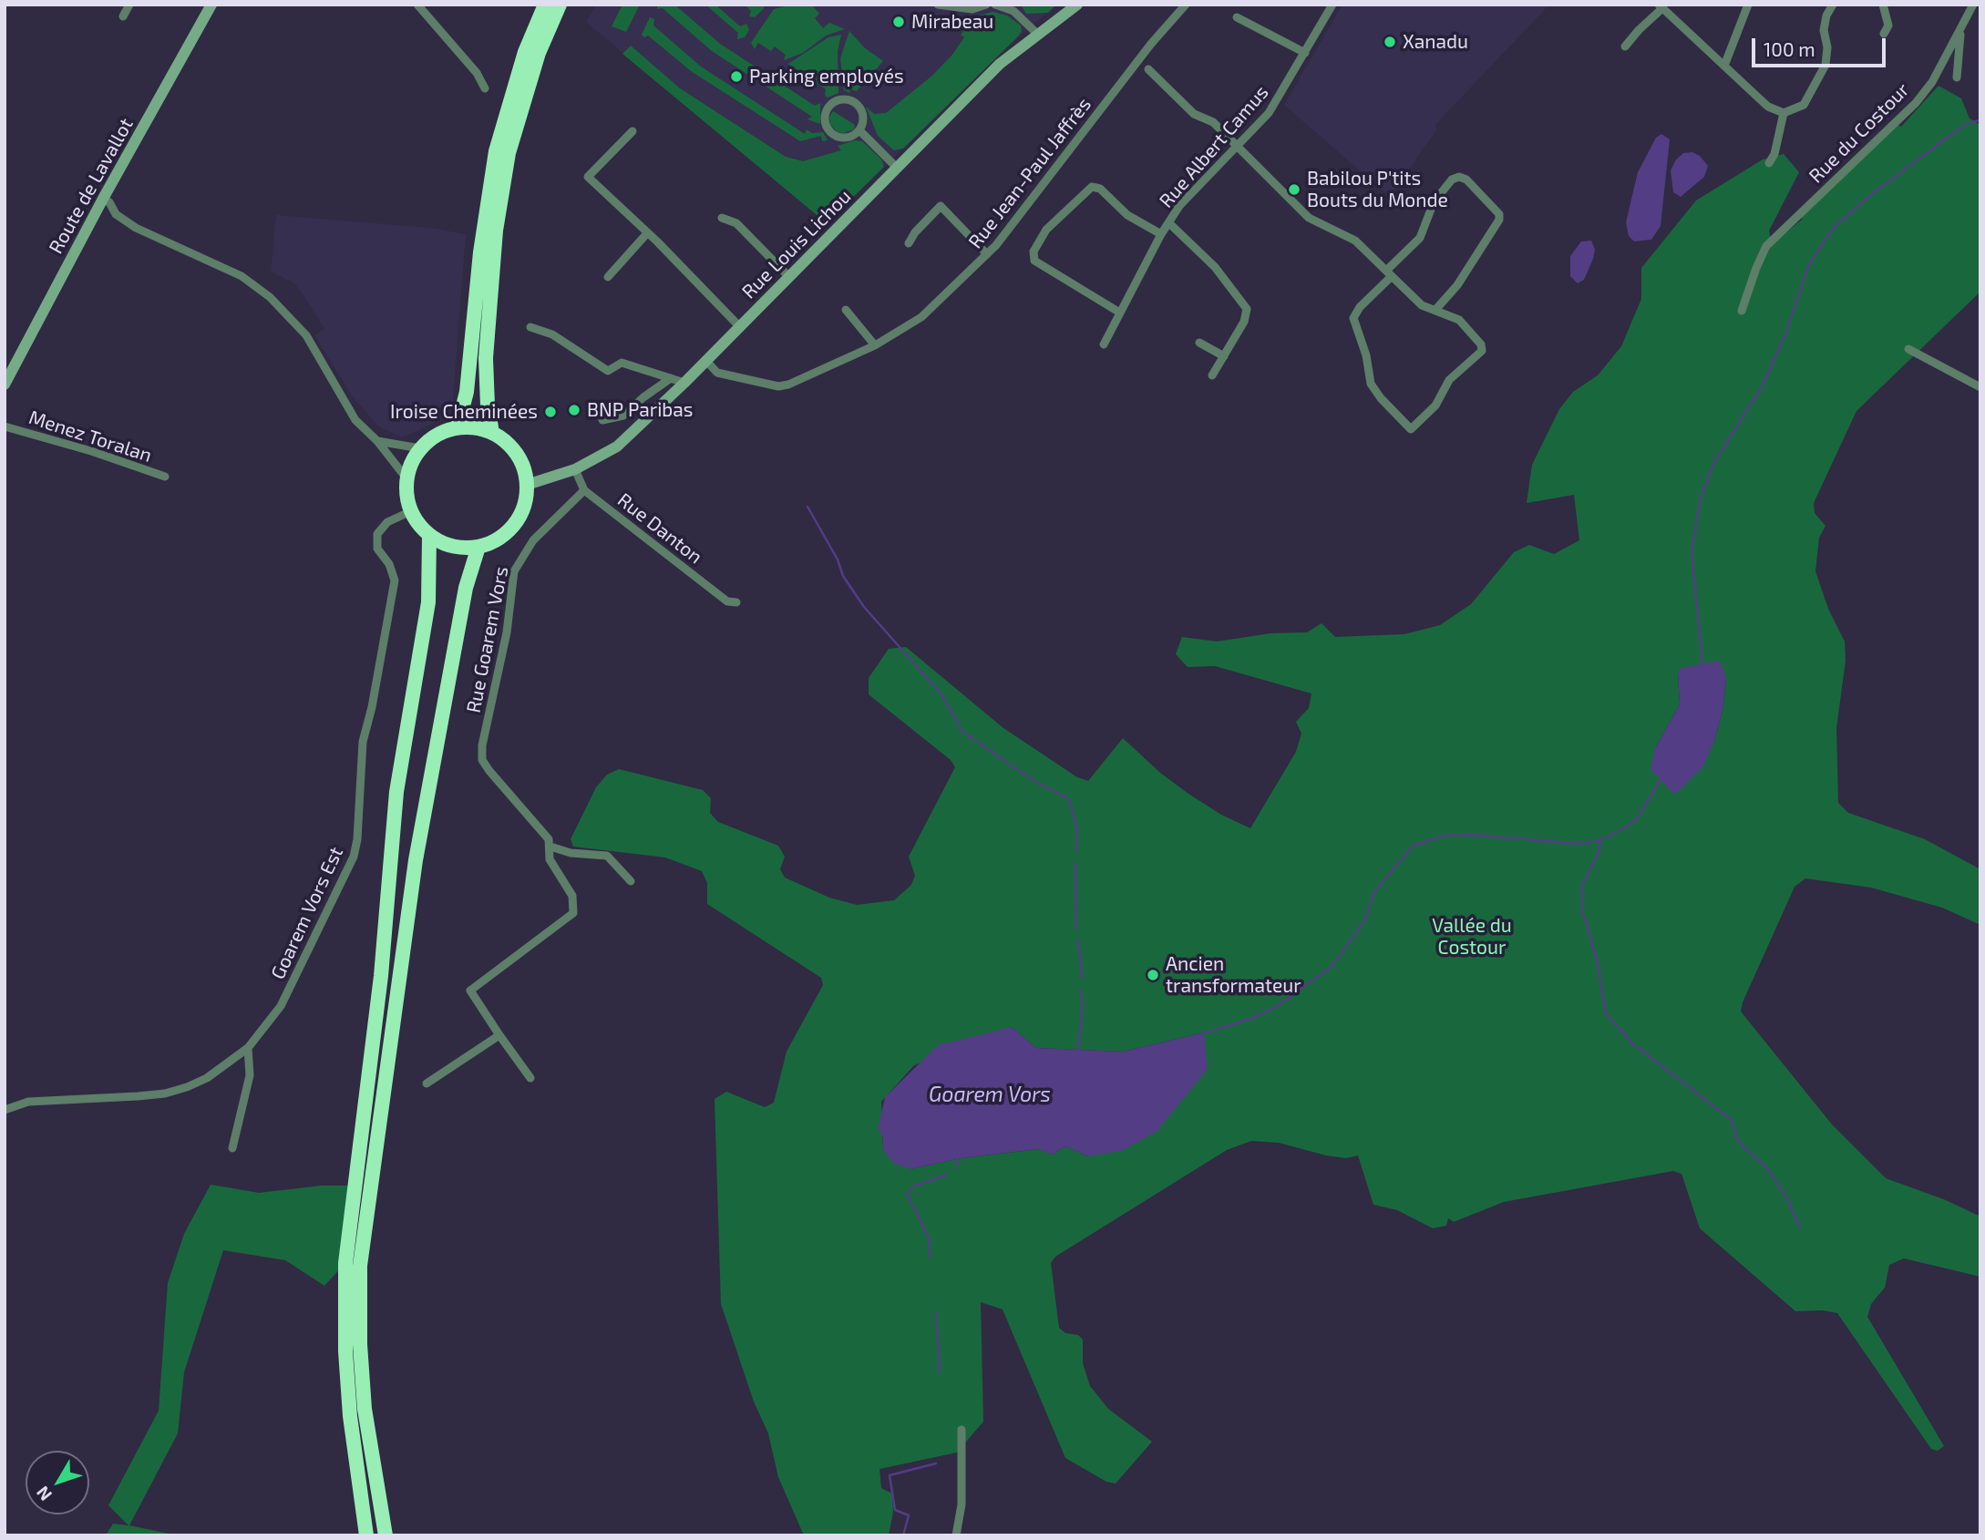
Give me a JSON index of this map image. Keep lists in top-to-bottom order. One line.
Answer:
{"streets":{"main road":["Route de Lavallot","Rue Louis Lichou"],"street":["Rue du Costour","Rue Albert Camus","Rue Jean-Paul Jaffrès","Menez Toralan","Rue Danton","Rue Goarem Vors","Goarem Vors Est"]},"crossings":[["Rue Jean-Paul Jaffrès","Rue Louis Lichou"],["Rue Louis Lichou","Rue Danton"],["Rue Louis Lichou","Goarem Vors Est"],["Rue Danton","Rue Goarem Vors"]],"water":["Goarem Vors"],"parks":["Vallée du Costour"],"places":["Mirabeau","Xanadu","Parking employés","Babilou P'tits Bouts du Monde","BNP Paribas","Iroise Cheminées","Ancien transformateur"],"scale_bar":"100 m","north":"bottom left"}
